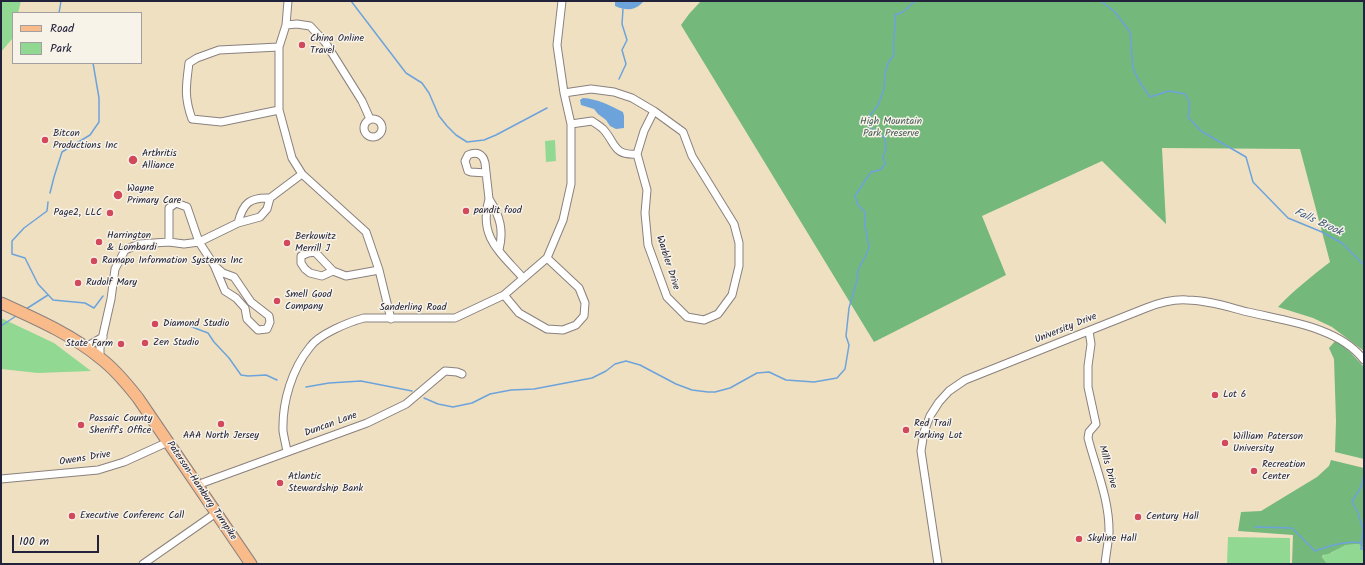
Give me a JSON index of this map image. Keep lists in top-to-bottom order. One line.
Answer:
{"streets":{"main road":["Paterson-Hamburg Turnpike"],"street":["Warbler Drive","Sanderling Road","University Drive","Duncan Lane","Owens Drive","Mills Drive"]},"crossings":[["Warbler Drive","Sanderling Road"],["Sanderling Road","Duncan Lane"],["University Drive","Mills Drive"],["Duncan Lane","Paterson-Hamburg Turnpike"],["Owens Drive","Paterson-Hamburg Turnpike"]],"water":["Falls Brook"],"parks":["High Mountain Park Preserve"],"places":["China Online Travel","Bitcon Productions Inc","Arthritis Alliance","Wayne Primary Care","pandit food","Page2, LLC","Harrington & Lombardi","Berkowitz Merrill J","Ramapo Information Systems Inc","Rudolf Mary","Smell Good Company","Diamond Studio","Zen Studio","State Farm","Lot 6","AAA North Jersey","Passaic County Sheriff's Office","Red Trail Parking Lot","William Paterson University","Recreation Center","Atlantic Stewardship Bank","Executive Conferenc Call","Century Hall","Skyline Hall"],"legend":["Road","Park"],"scale_bar":"100 m"}
